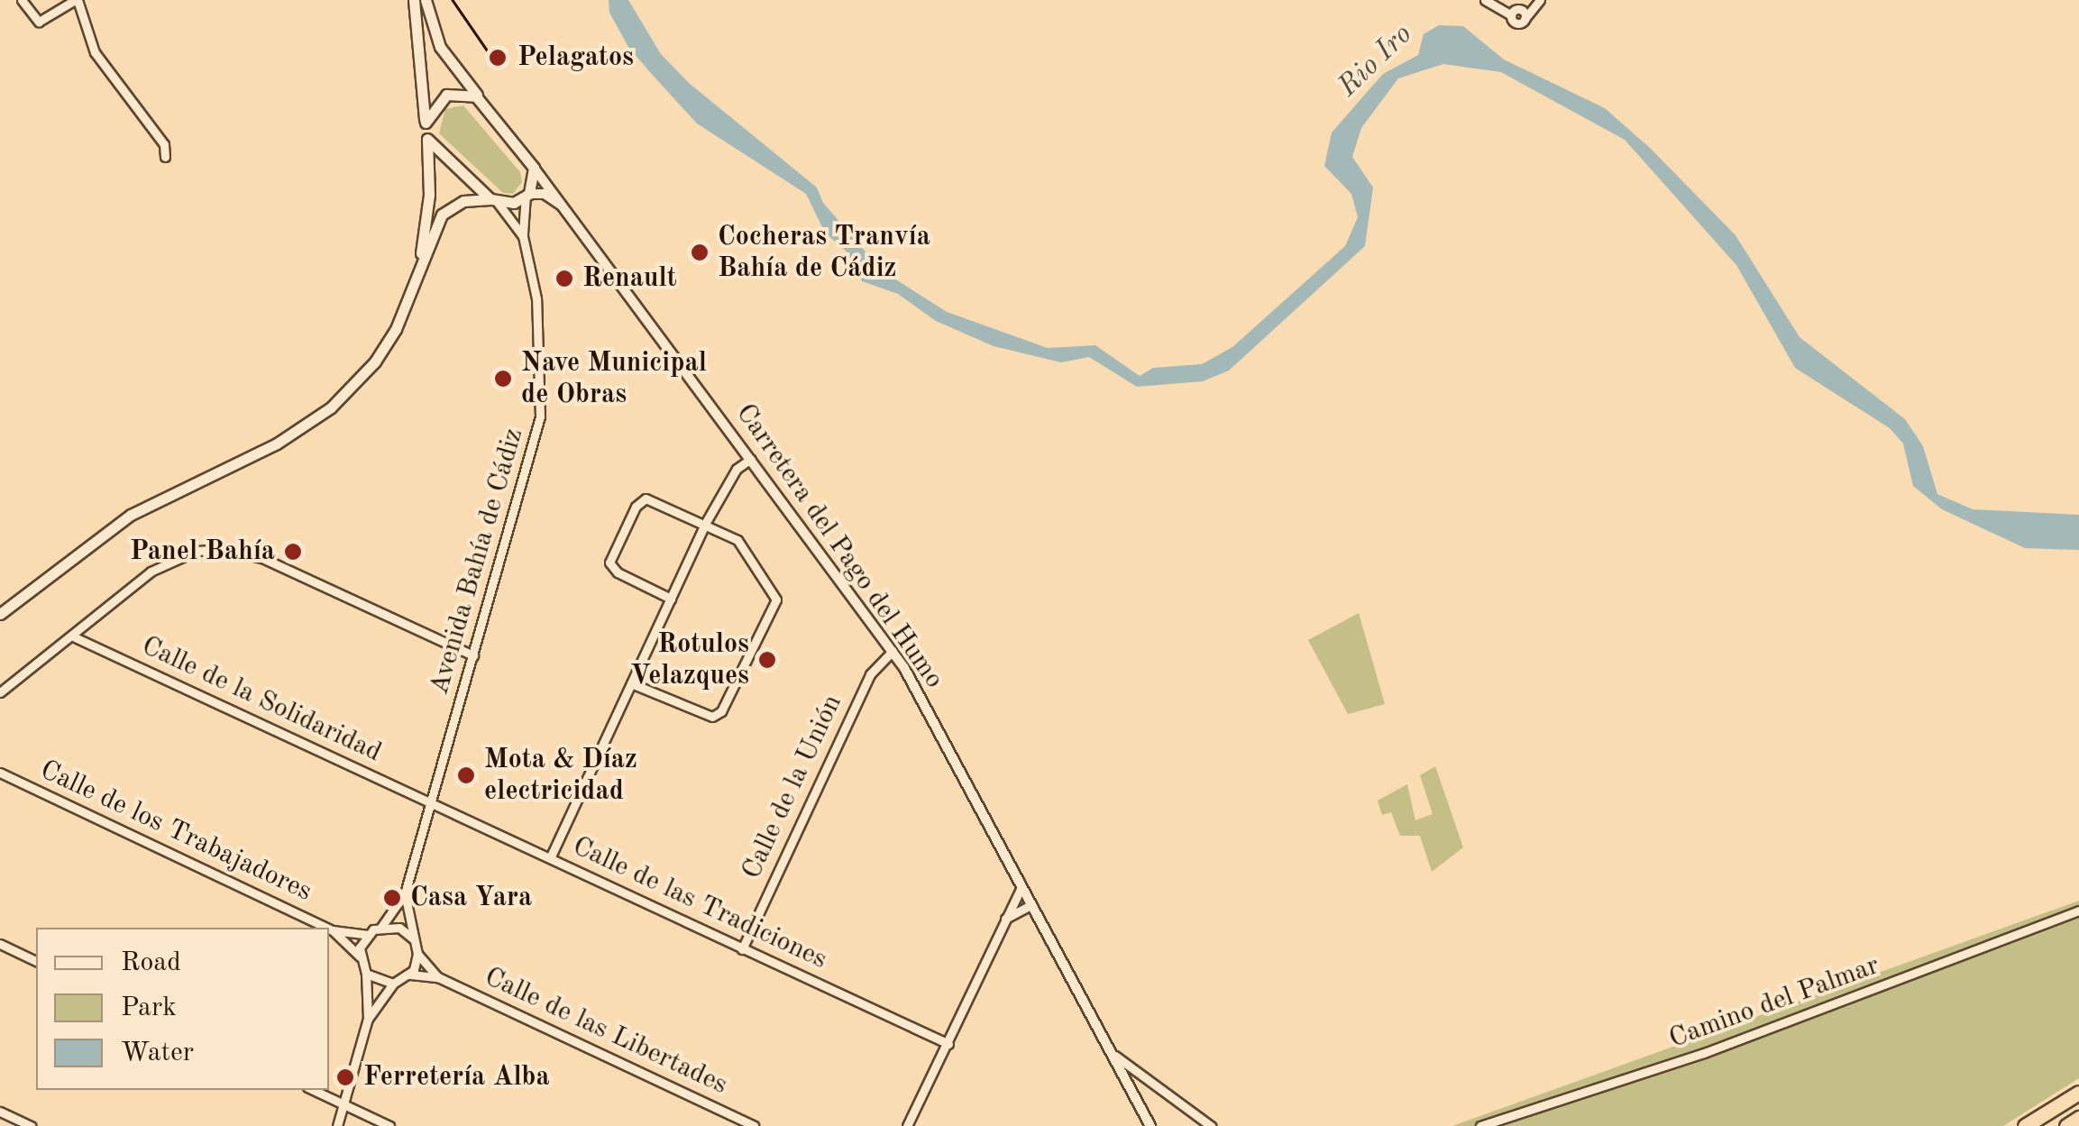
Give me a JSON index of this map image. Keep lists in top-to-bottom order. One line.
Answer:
{"streets":{"street":["Carretera del Pago del Humo","Avenida Bahía de Cádiz","Calle de la Solidaridad","Calle de la Unión","Calle de los Trabajadores","Calle de las Tradiciones","Camino del Palmar","Calle de las Libertades"]},"crossings":[["Carretera del Pago del Humo","Calle de la Unión"],["Avenida Bahía de Cádiz","Calle de la Solidaridad"],["Avenida Bahía de Cádiz","Calle de los Trabajadores"],["Avenida Bahía de Cádiz","Calle de las Tradiciones"],["Avenida Bahía de Cádiz","Calle de las Libertades"],["Calle de la Solidaridad","Calle de las Tradiciones"],["Calle de la Unión","Calle de las Tradiciones"],["Calle de los Trabajadores","Calle de las Libertades"]],"water":["Rio Iro"],"places":["Pelagatos","Cocheras Tranvía Bahía de Cádiz","Renault","Nave Municipal de Obras","Panel Bahía","Rotulos Velazques","Mota & Díaz electricidad","Casa Yara","Ferretería Alba"],"legend":["Road","Park","Water"]}
